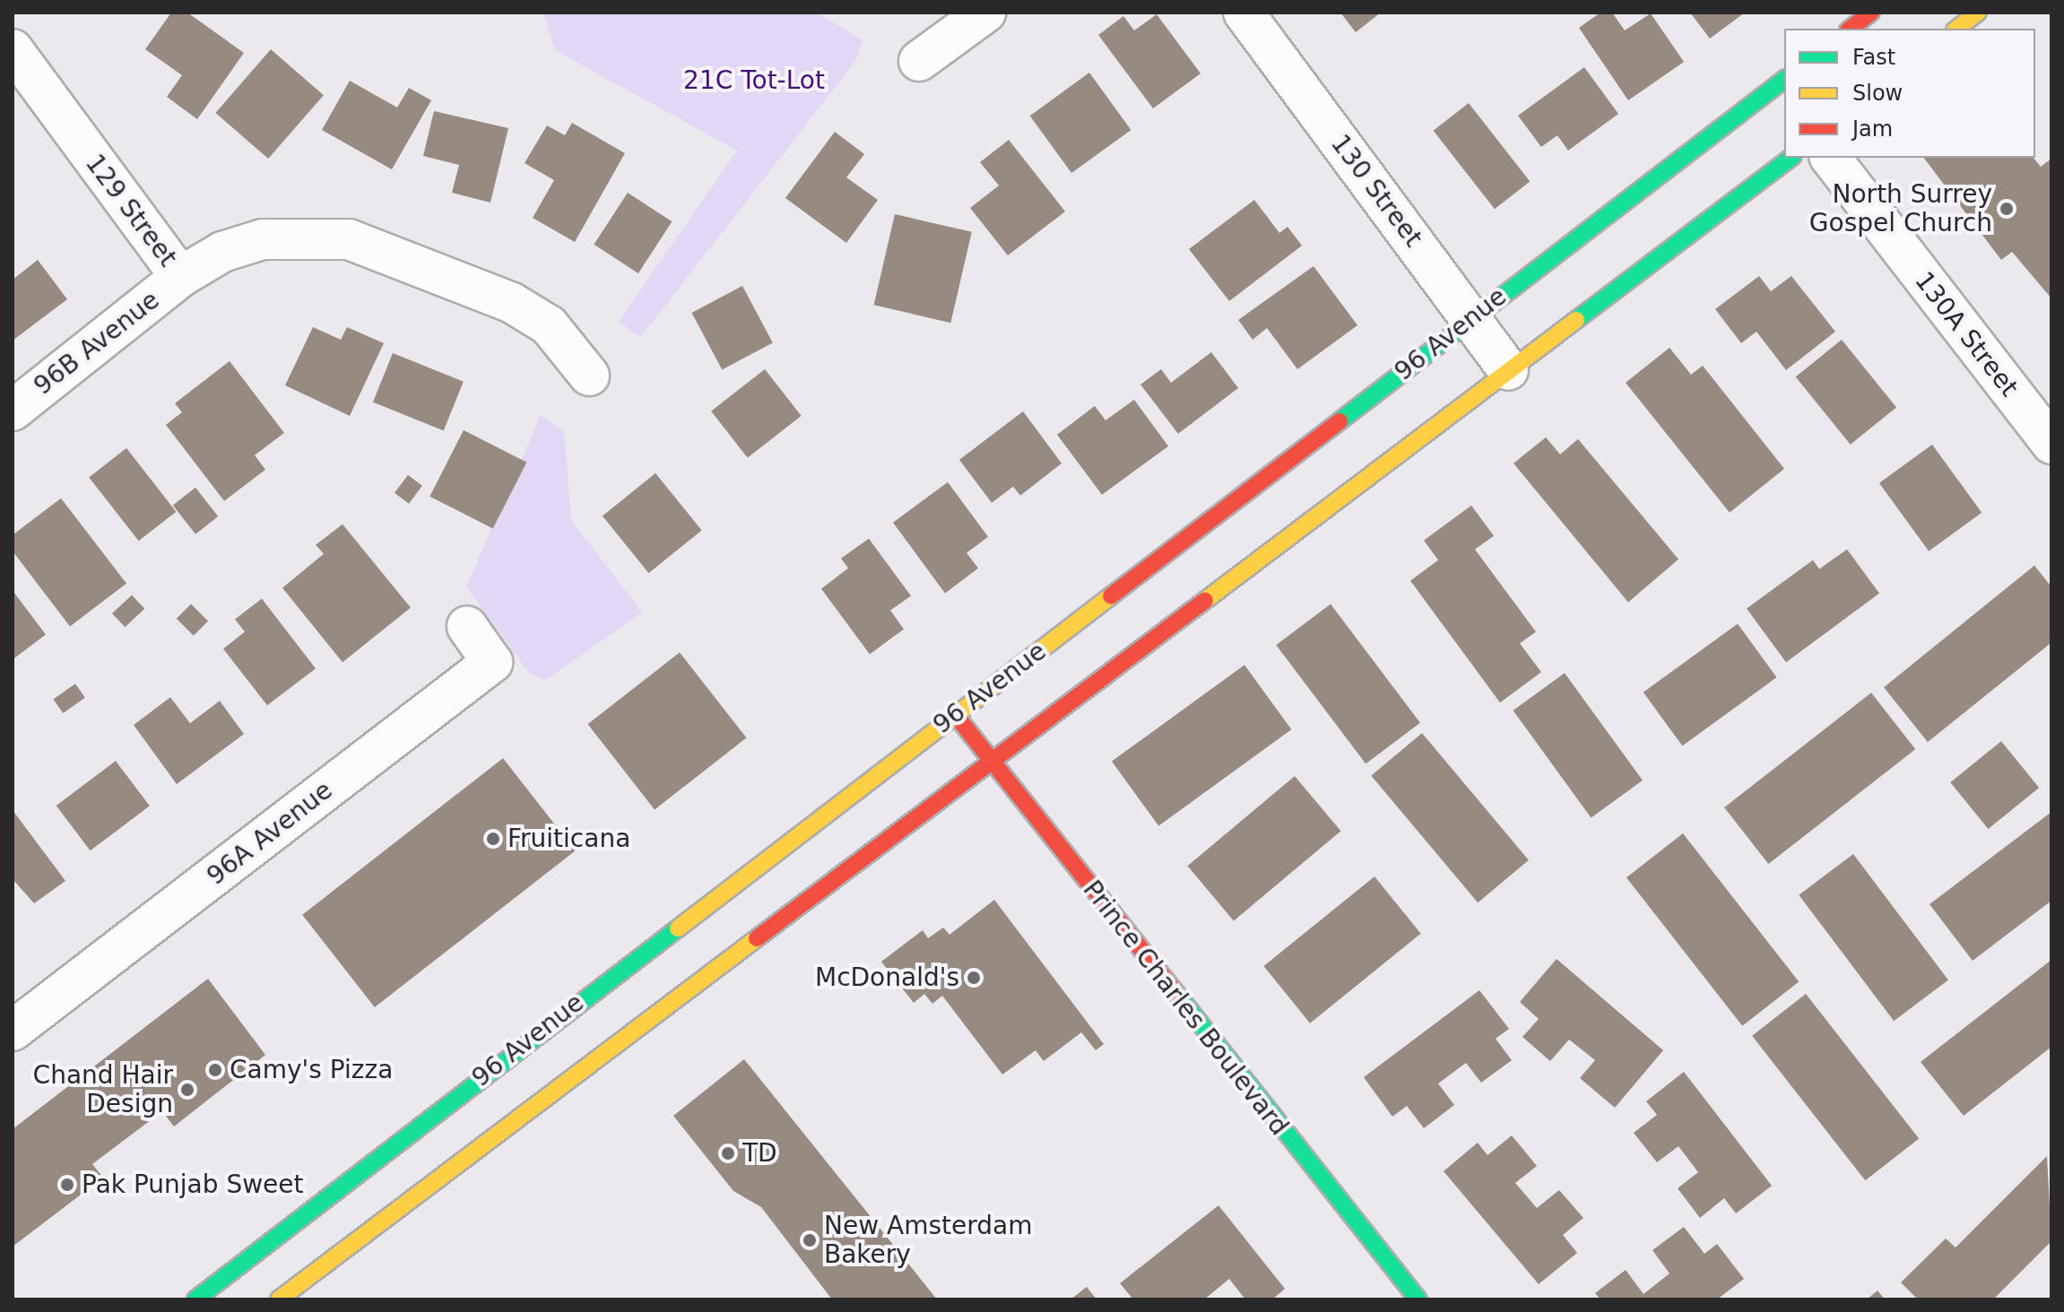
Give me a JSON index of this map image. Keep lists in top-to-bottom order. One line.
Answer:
{"streets":{"main road":["96 Avenue","Prince Charles Boulevard"],"street":["130 Street","129 Street","130A Street","96B Avenue","96A Avenue"]},"crossings":[["130 Street","96 Avenue"],["129 Street","96B Avenue"],["96 Avenue","Prince Charles Boulevard"]],"parks":["21C Tot-Lot"],"places":["North Surrey Gospel Church","Fruiticana","McDonald's","Camy's Pizza","Chand Hair Design","TD","Pak Punjab Sweet","New Amsterdam Bakery"],"legend":["Fast","Slow","Jam"]}
